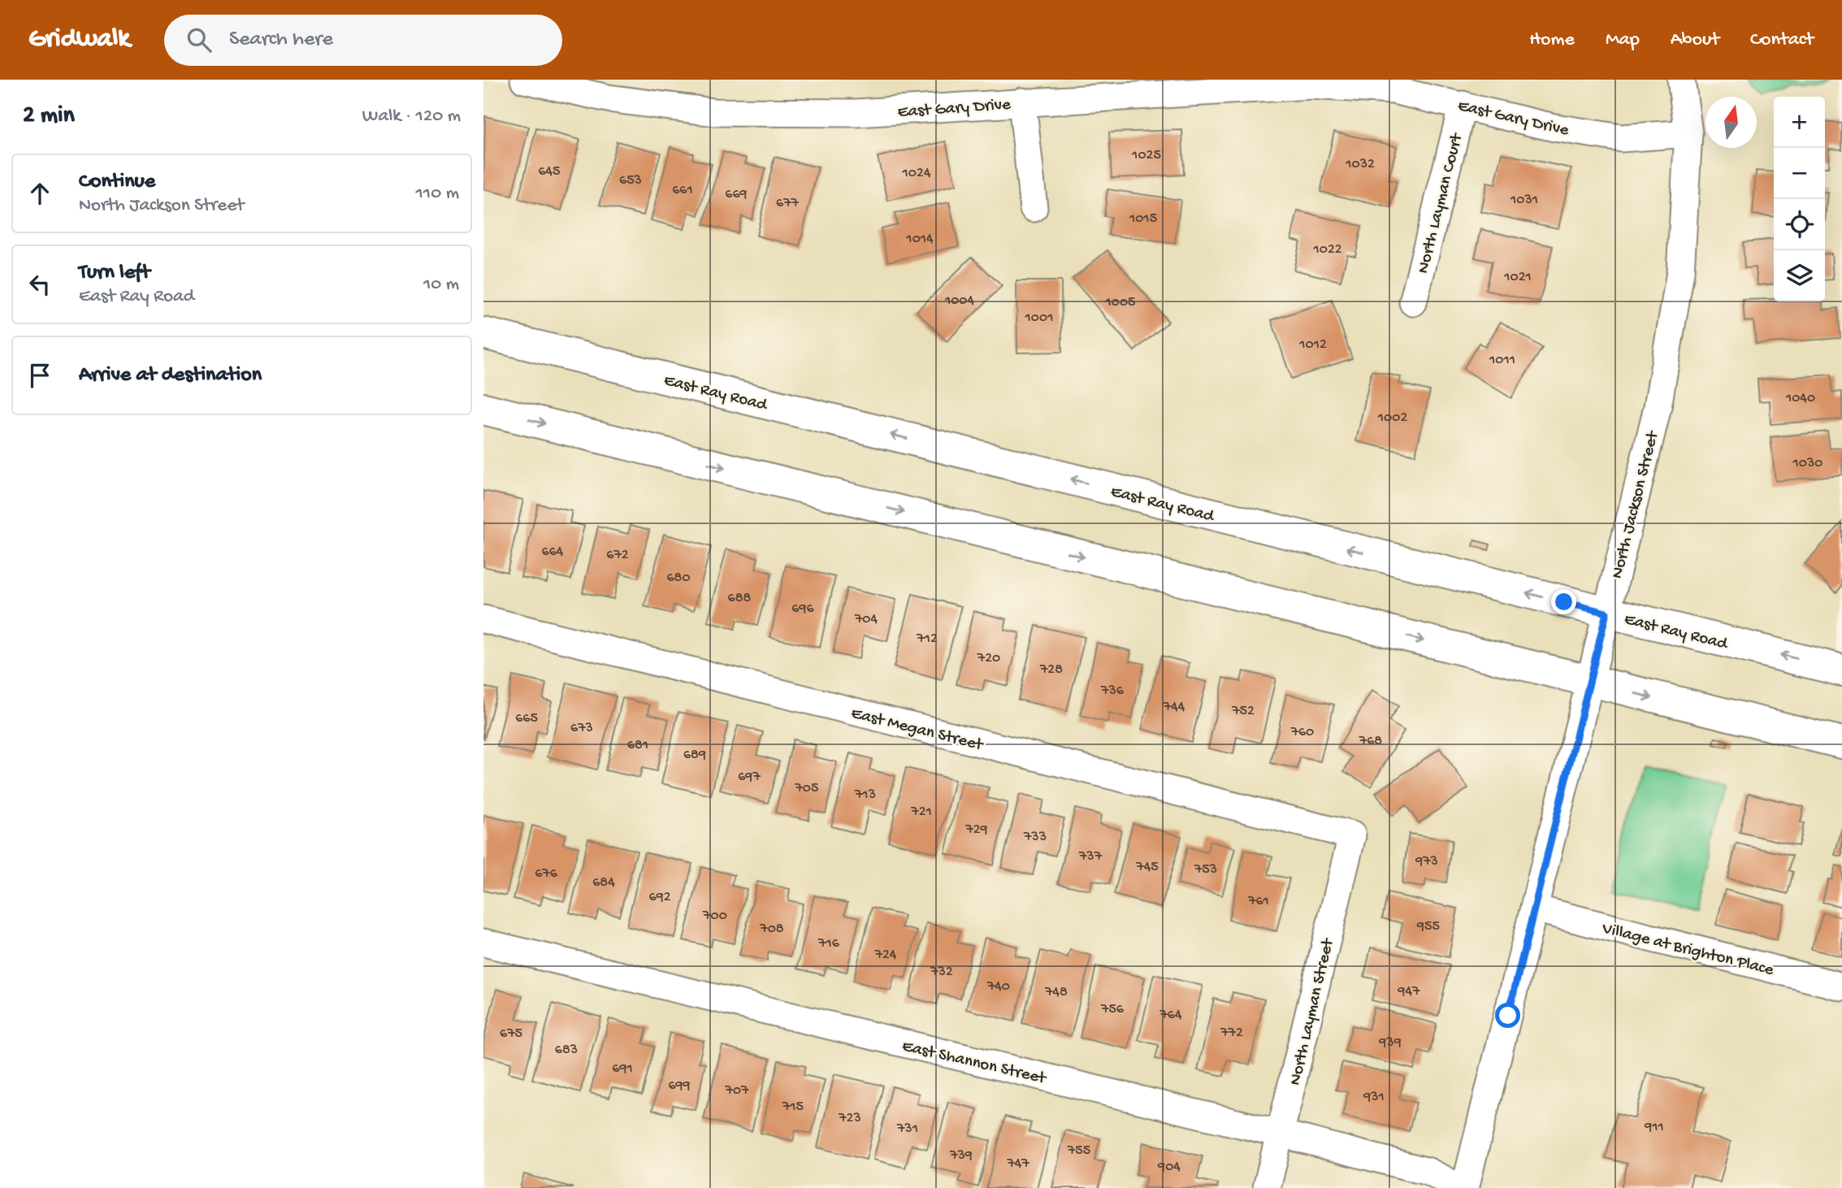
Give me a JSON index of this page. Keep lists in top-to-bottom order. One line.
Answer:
{"streets":{"main road":["East Ray Road"],"street":["East Gary Drive","North Layman Court","North Jackson Street","East Megan Street","Village at Brighton Place","North Layman Street","East Shannon Street"]},"crossings":[["East Gary Drive","North Layman Court"],["East Gary Drive","North Jackson Street"],["East Ray Road","North Jackson Street"],["North Jackson Street","Village at Brighton Place"],["North Jackson Street","East Shannon Street"],["East Megan Street","North Layman Street"],["North Layman Street","East Shannon Street"]],"house_numbers":["1025","1032","645","1024","653","661","669","1031","677","1015","1014","1022","1021","1004","1005","1001","1012","1011","1040","1002","1030","664","672","680","688","696","704","712","720","728","736","744","752","665","673","760","768","681","689","697","705","713","721","729","733","737","973","745","753","676","684","692","761","700","955","708","716","724","732","740","947","748","756","764","772","675","939","683","691","699","707","931","715","723","911","731","755","739","747","904"],"north":"top","page":{"header":"Gridwalk","search":"Search here","nav":["Home","Map","About","Contact"],"heading":["2 min","Walk · 120 m"],"map_buttons":["+","−"],"list":[["Continue","North Jackson Street","110 m"],["Turn left","East Ray Road","10 m"],"Arrive at destination"]}}
